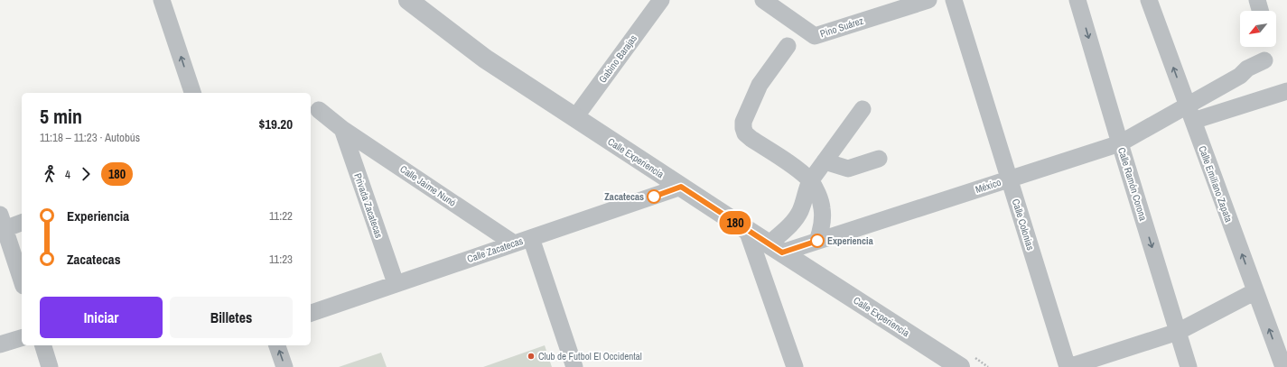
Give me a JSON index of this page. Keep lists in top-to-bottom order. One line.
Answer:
{"streets":{"street":["Pino Suárez","Gabino Barajas","Calle Experiencia","Calle Ramón Corona","Calle Emiliano Zapata","Calle Jaime Nunó","México","Privada Zacatecas","Calle Colonias","Calle Zacatecas"]},"crossings":[["Gabino Barajas","Calle Experiencia"],["Calle Experiencia","México"],["Calle Experiencia","Calle Zacatecas"],["Calle Ramón Corona","México"],["Calle Emiliano Zapata","México"],["Calle Jaime Nunó","Privada Zacatecas"],["Calle Jaime Nunó","Calle Zacatecas"],["México","Calle Colonias"],["Privada Zacatecas","Calle Zacatecas"]],"one_way":["Calle Ramón Corona","Calle Emiliano Zapata"],"places":["Zacatecas","Experiencia","Club de Futbol El Occidental"],"lines":["bus line 180"],"north":"bottom left","page":{"on_map":"180","heading":["5 min","11:18 – 11:23 · Autobús","$19.20"],"legs":["4","180"],"list":[{"name":"Experiencia","value":"11:22"},{"name":"Zacatecas","value":"11:23"}],"buttons":["Iniciar","Billetes"]}}
